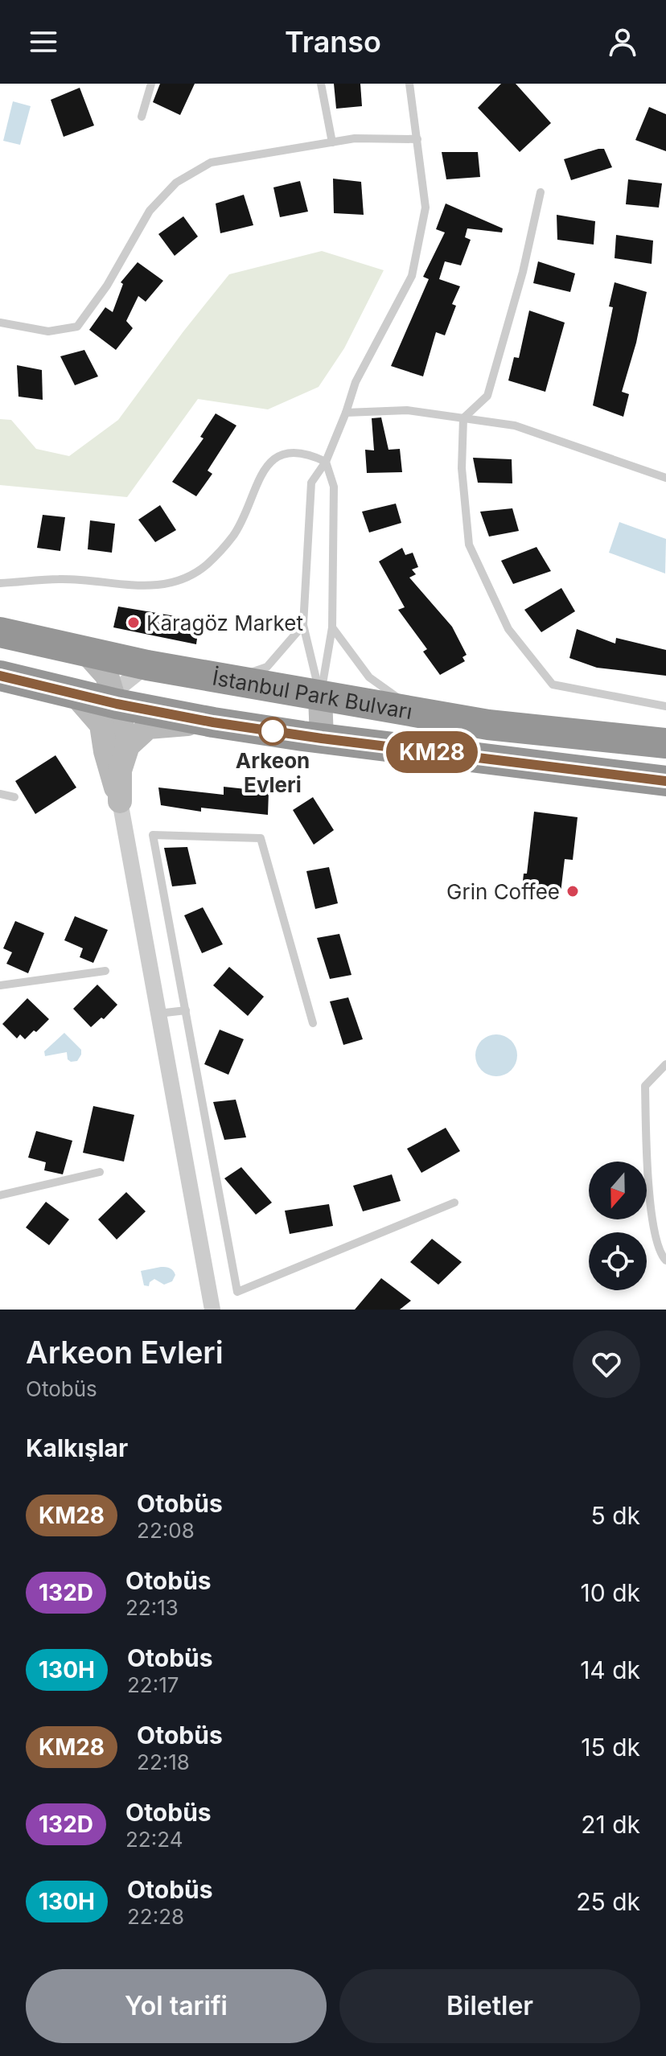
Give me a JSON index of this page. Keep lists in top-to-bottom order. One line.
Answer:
{"streets":{"highway":["İstanbul Park Bulvarı"]},"places":["Karagöz Market","Arkeon Evleri","Grin Coffee"],"lines":["bus line KM28"],"north":"bottom","page":{"header":"Transo","on_map":"KM28","heading":[["Arkeon Evleri","Otobüs"],"Kalkışlar"],"list":[{"mark":"KM28","name":"Otobüs","note":"22:08","value":"5 dk"},{"mark":"132D","name":"Otobüs","note":"22:13","value":"10 dk"},{"mark":"130H","name":"Otobüs","note":"22:17","value":"14 dk"},{"mark":"KM28","name":"Otobüs","note":"22:18","value":"15 dk"},{"mark":"132D","name":"Otobüs","note":"22:24","value":"21 dk"},{"mark":"130H","name":"Otobüs","note":"22:28","value":"25 dk"}],"buttons":["Yol tarifi","Biletler"]}}
